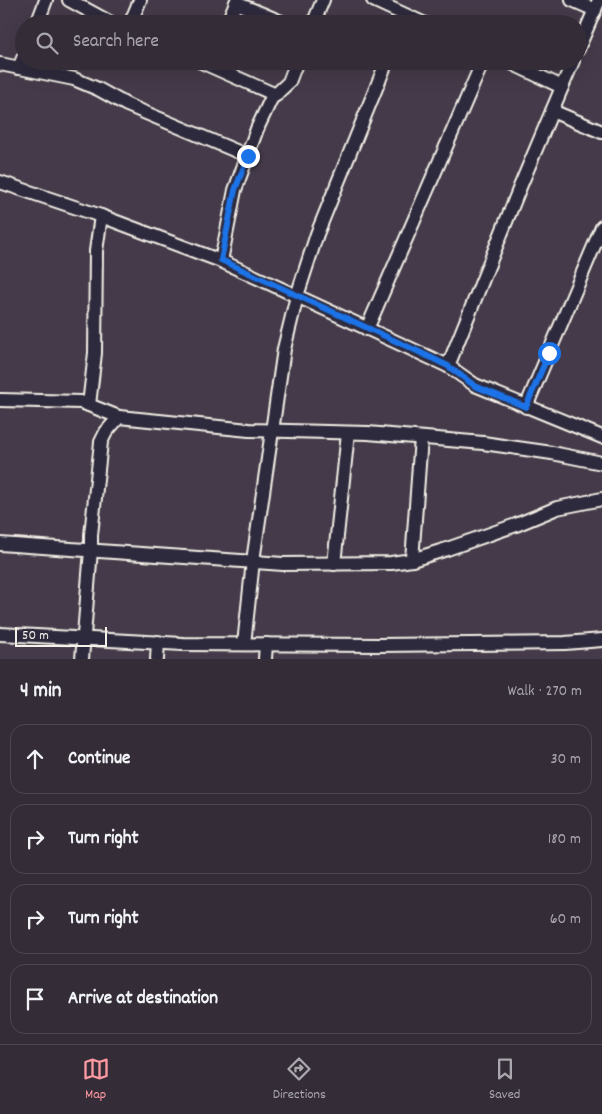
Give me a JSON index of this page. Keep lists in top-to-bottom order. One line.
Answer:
{"scale_bar":"50 m","page":{"search":"Search here","scale":"50 m","heading":["4 min","Walk · 270 m"],"list":[["Continue","30 m"],["Turn right","180 m"],["Turn right","60 m"],"Arrive at destination"],"nav":["Map","Directions","Saved"]}}
